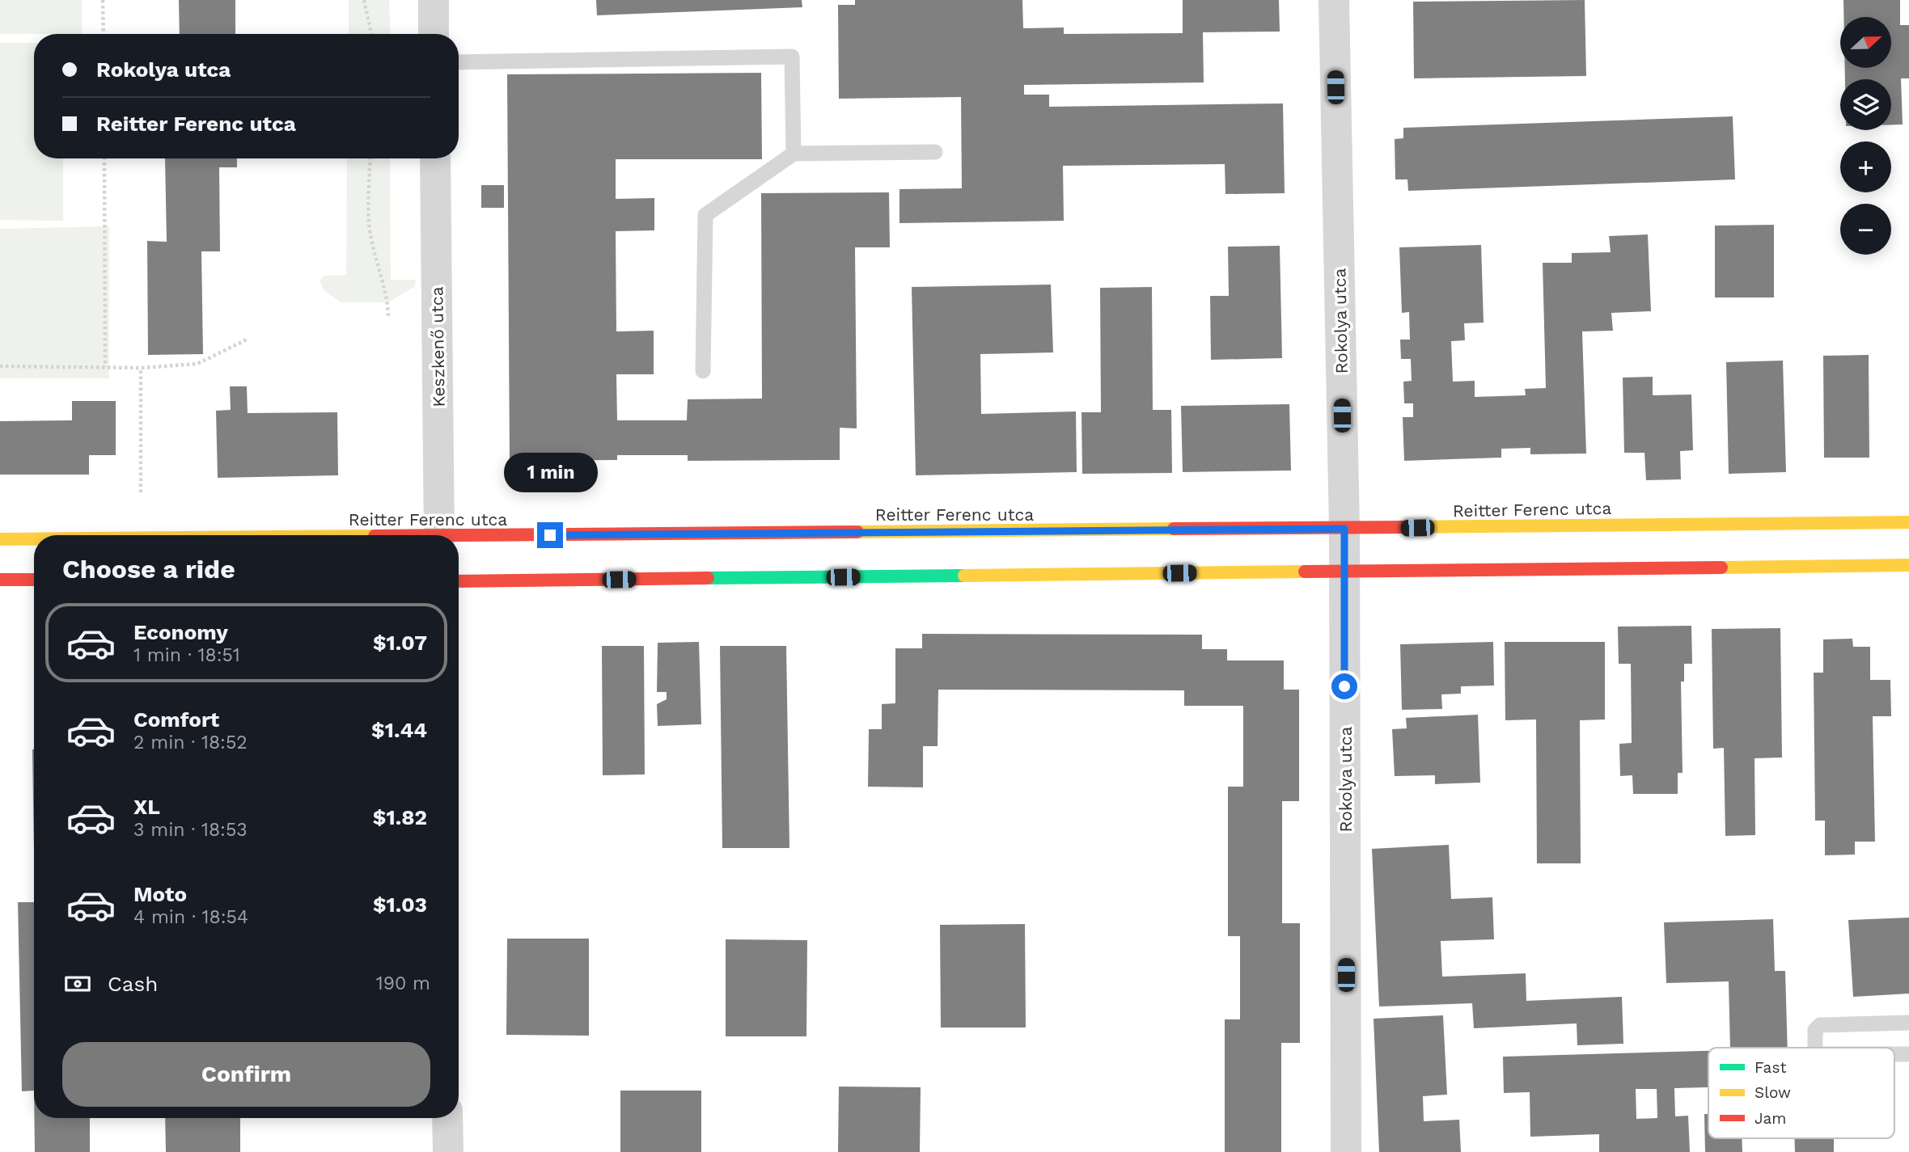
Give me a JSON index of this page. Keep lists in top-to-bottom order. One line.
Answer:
{"streets":{"street":["Rokolya utca","Keszkenő utca","Reitter Ferenc utca"]},"crossings":[["Rokolya utca","Reitter Ferenc utca"]],"legend":["Fast","Slow","Jam"],"north":"right","page":{"map_buttons":["+","−"],"banner":["Rokolya utca","Reitter Ferenc utca"],"bubble":"1 min","heading":"Choose a ride","list":[{"name":"Economy","note":"1 min · 18:51","value":"$1.07"},{"name":"Comfort","note":"2 min · 18:52","value":"$1.44"},{"name":"XL","note":"3 min · 18:53","value":"$1.82"},{"name":"Moto","note":"4 min · 18:54","value":"$1.03"}],"pay":["Cash","190 m"],"buttons":"Confirm"}}
